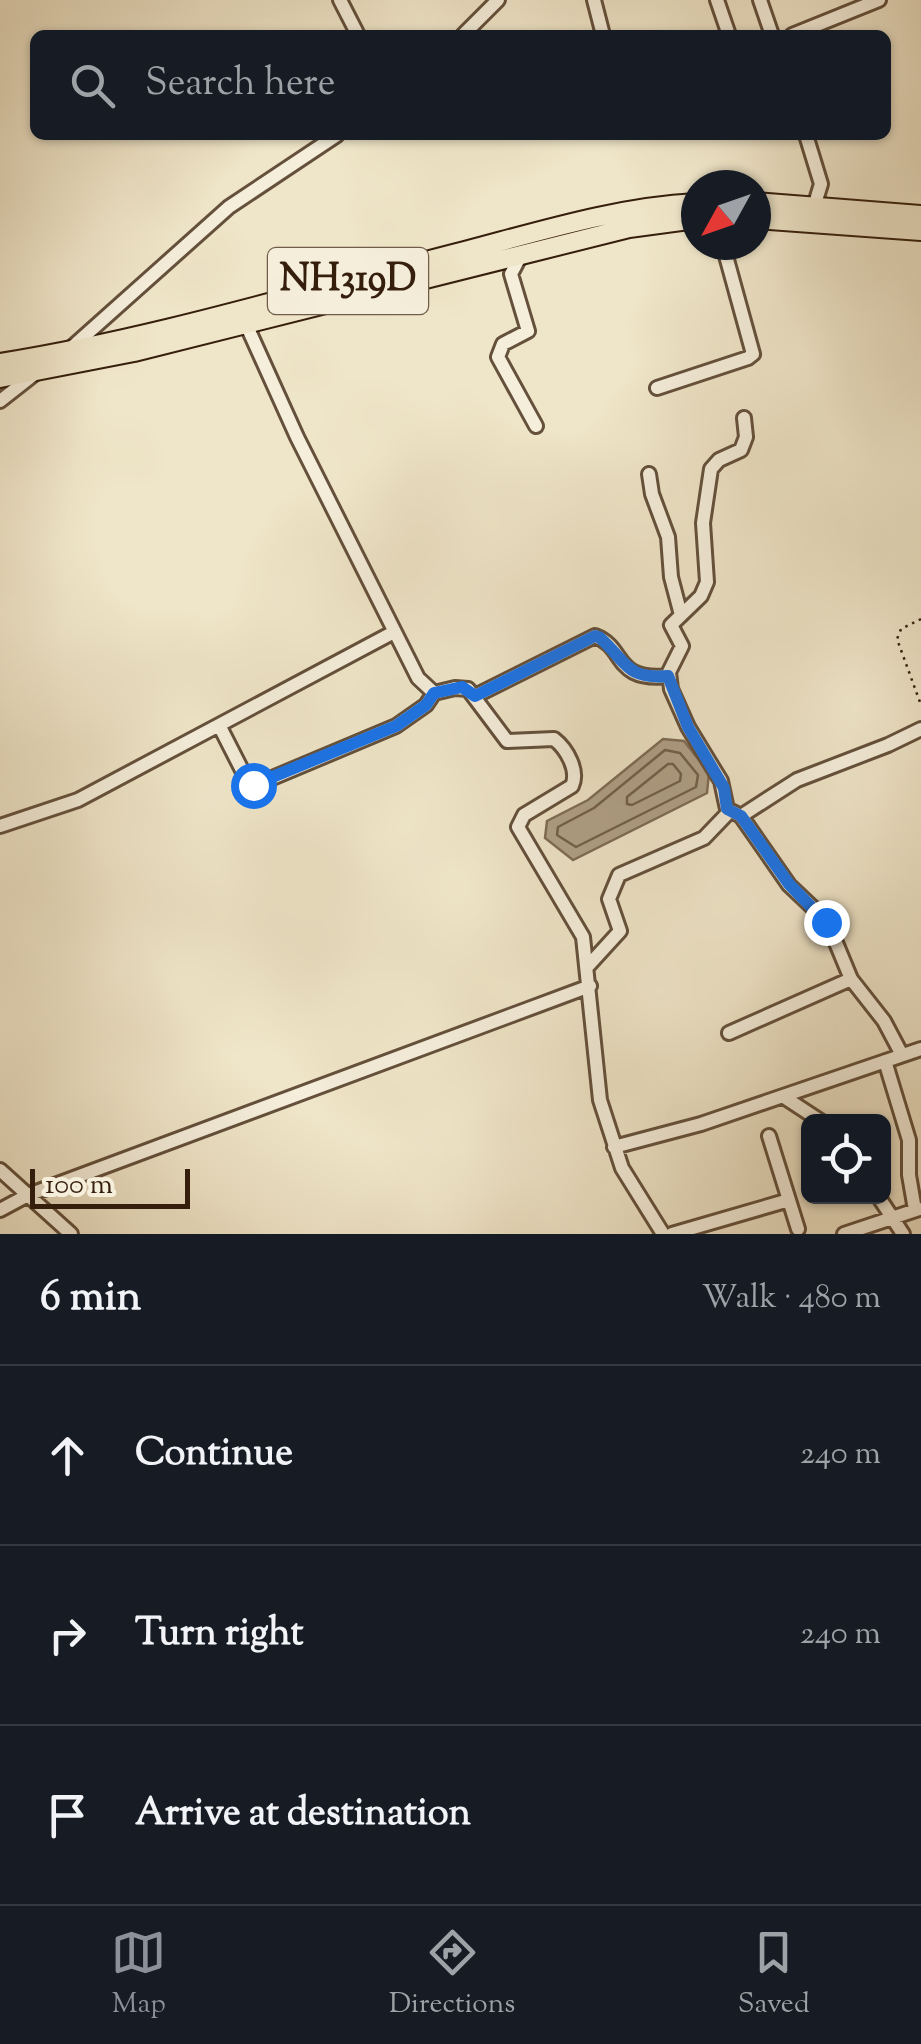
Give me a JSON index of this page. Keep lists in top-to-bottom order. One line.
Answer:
{"streets":{"highway":["NH319D"]},"scale_bar":"100 m","north":"bottom left","page":{"search":"Search here","scale":"100 m","heading":["6 min","Walk · 480 m"],"list":[["Continue","240 m"],["Turn right","240 m"],"Arrive at destination"],"nav":["Map","Directions","Saved"]}}
